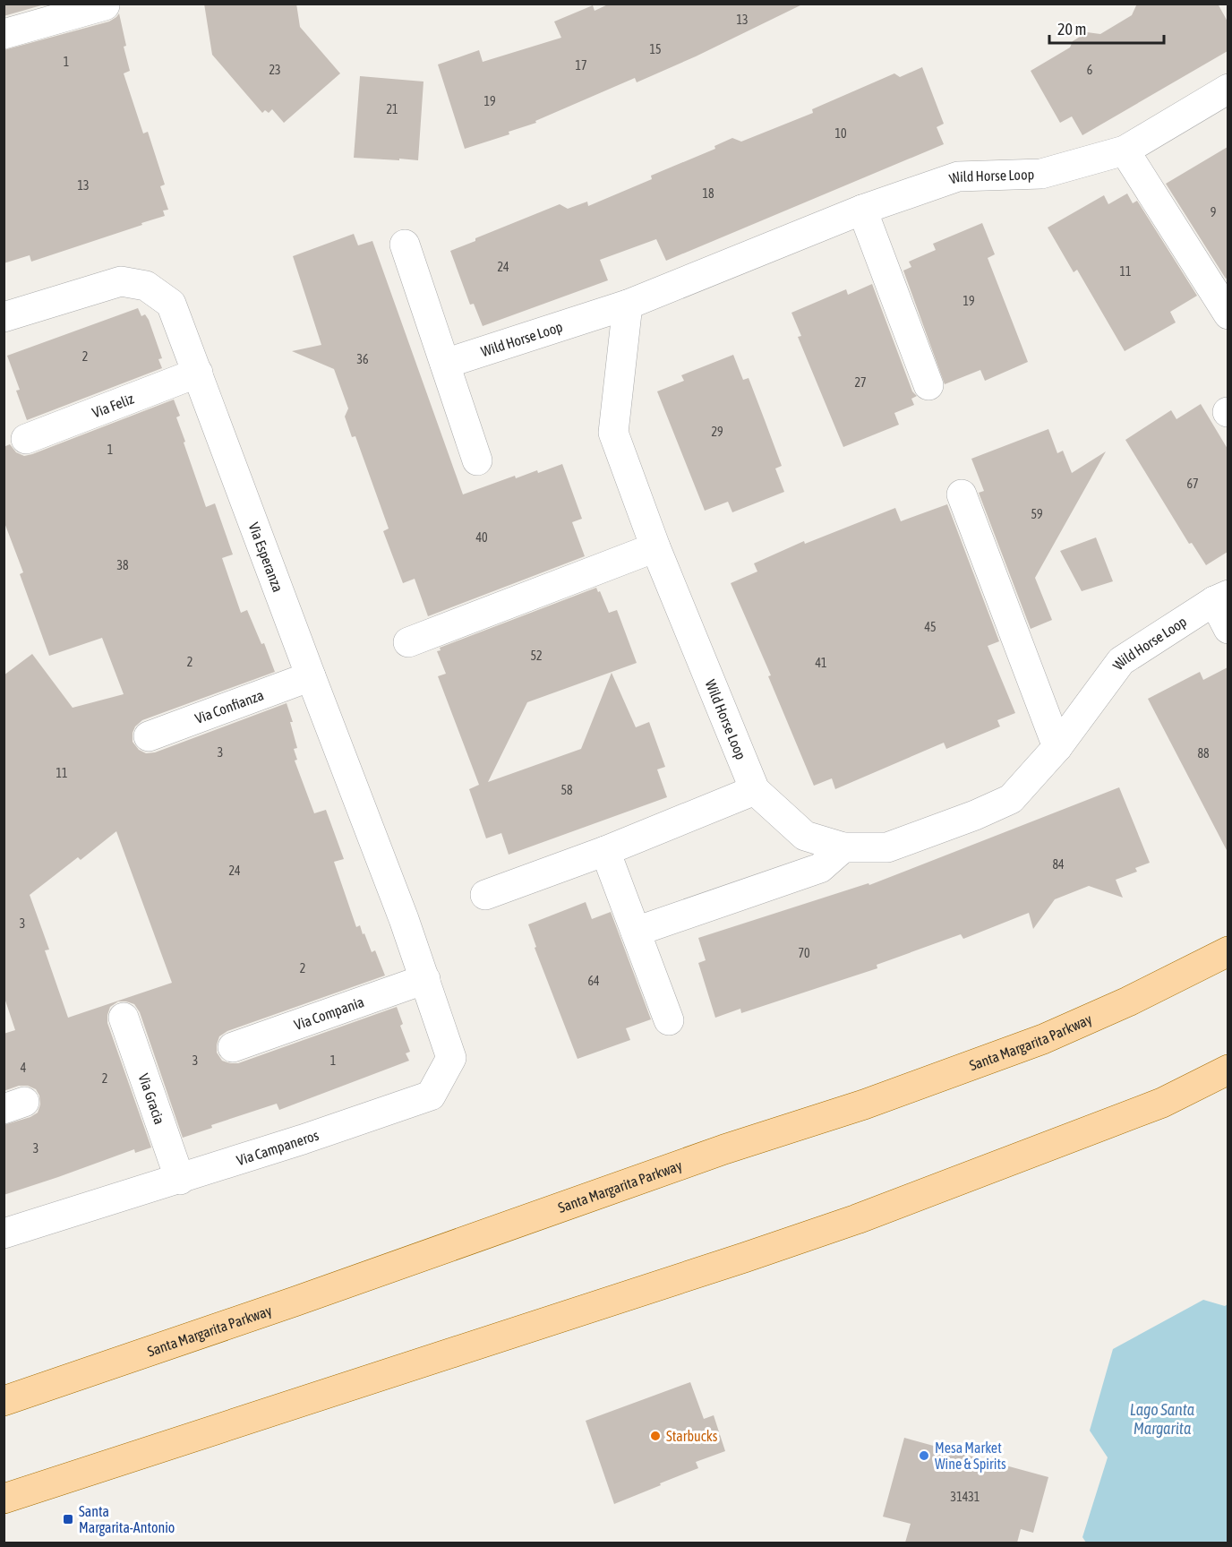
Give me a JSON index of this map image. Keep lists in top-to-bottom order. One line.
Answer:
{"streets":{"main road":["Santa Margarita Parkway"],"street":["Wild Horse Loop","Via Feliz","Via Esperanza","Via Confianza","Via Compania","Via Gracia","Via Campaneros"]},"crossings":[["Via Feliz","Via Esperanza"],["Via Esperanza","Via Confianza"],["Via Esperanza","Via Compania"],["Via Esperanza","Via Campaneros"],["Via Compania","Via Campaneros"],["Via Gracia","Via Campaneros"]],"water":["Lago Santa Margarita"],"places":{"other":["Starbucks","Mesa Market Wine & Spirits"],"transit":["Santa Margarita-Antonio"]},"house_numbers":["13","15","1","17","23","6","19","21","10","13","18","9","24","11","19","2","36","27","29","1","67","59","40","38","45","52","2","41","3","88","11","58","84","24","3","70","2","64","3","1","4","2","3","31431"],"scale_bar":"20 m"}
